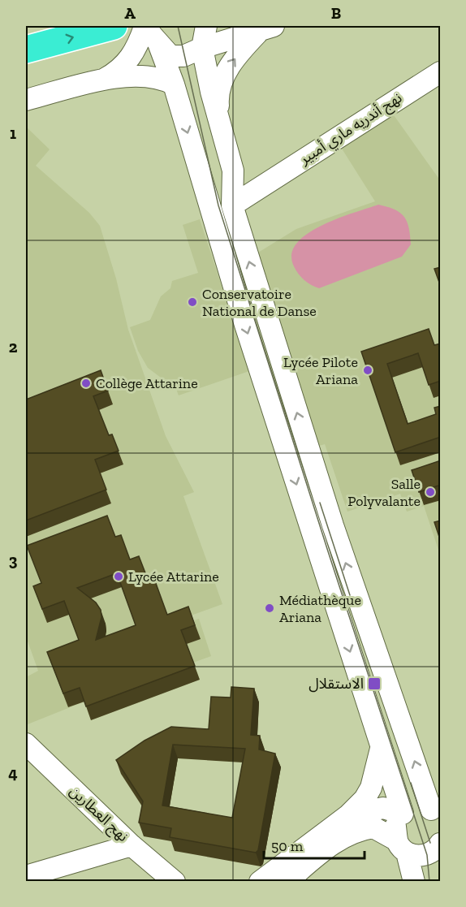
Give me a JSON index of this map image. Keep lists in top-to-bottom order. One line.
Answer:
{"streets":{"street":["نهج أندريه ماري أمبير","نهج العطارين"]},"places":{"other":["Conservatoire National de Danse","Lycée Pilote Ariana","Collège Attarine","Salle Polyvalante","Lycée Attarine","Médiathèque Ariana"],"transit":["الاستقلال"]},"scale_bar":"50 m","grid":{"columns":["A","B"],"rows":["1","2","3","4"]}}
